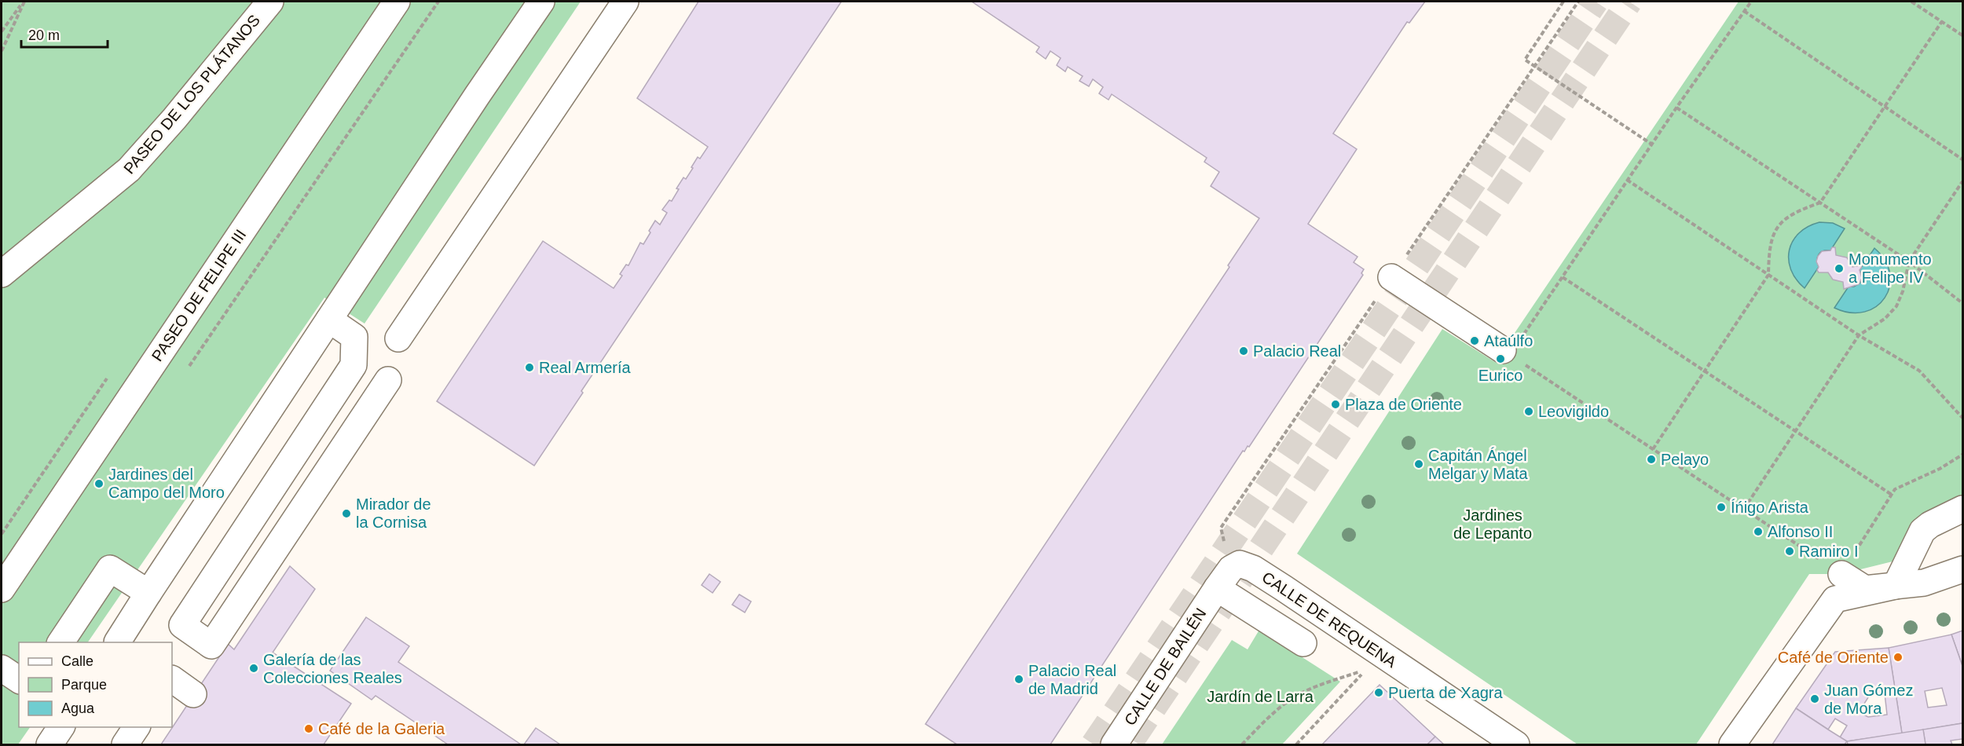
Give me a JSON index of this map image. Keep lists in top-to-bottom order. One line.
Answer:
{"streets":{"street":["PASEO DE LOS PLÁTANOS","PASEO DE FELIPE III","CALLE DE REQUENA","CALLE DE BAILÉN"]},"crossings":[["CALLE DE REQUENA","CALLE DE BAILÉN"]],"parks":["Jardines de Lepanto","Jardín de Larra"],"places":["Monumento a Felipe IV","Ataúlfo","Palacio Real","Eurico","Real Armería","Plaza de Oriente","Leovigildo","Pelayo","Capitán Ángel Melgar y Mata","Jardines del Campo del Moro","Íńigo Arista","Mirador de la Cornisa","Alfonso II","Ramiro I","Café de Oriente","Galería de las Colecciones Reales","Palacio Real de Madrid","Puerta de Xagra","Juan Gómez de Mora","Café de la Galeria"],"legend":["Calle","Parque","Agua"],"scale_bar":"20 m"}
